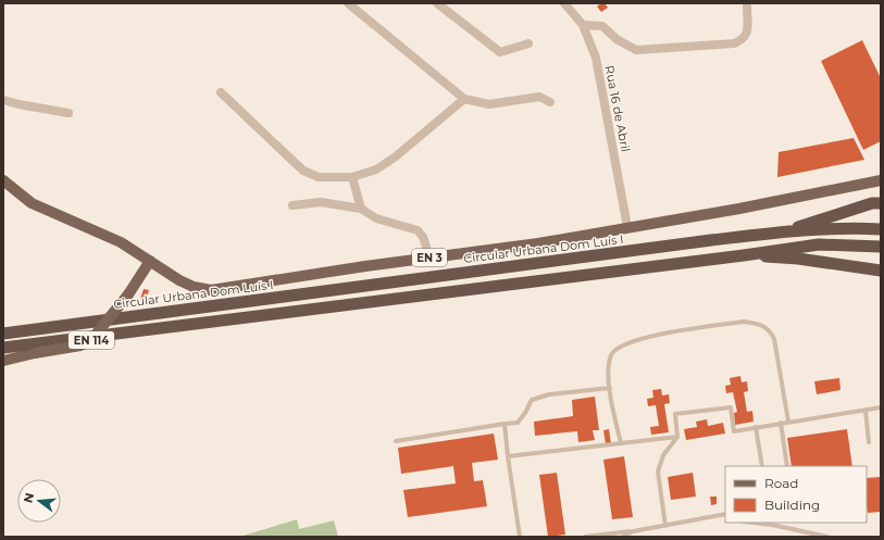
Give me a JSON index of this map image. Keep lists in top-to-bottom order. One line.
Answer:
{"streets":{"highway":["Circular Urbana Dom Luís I"],"main road":["EN 3","EN 114"],"street":["Rua 16 de Abril"]},"crossings":[["Rua 16 de Abril","EN 3"],["EN 3","EN 114"]],"legend":["Road","Building"],"north":"left"}
